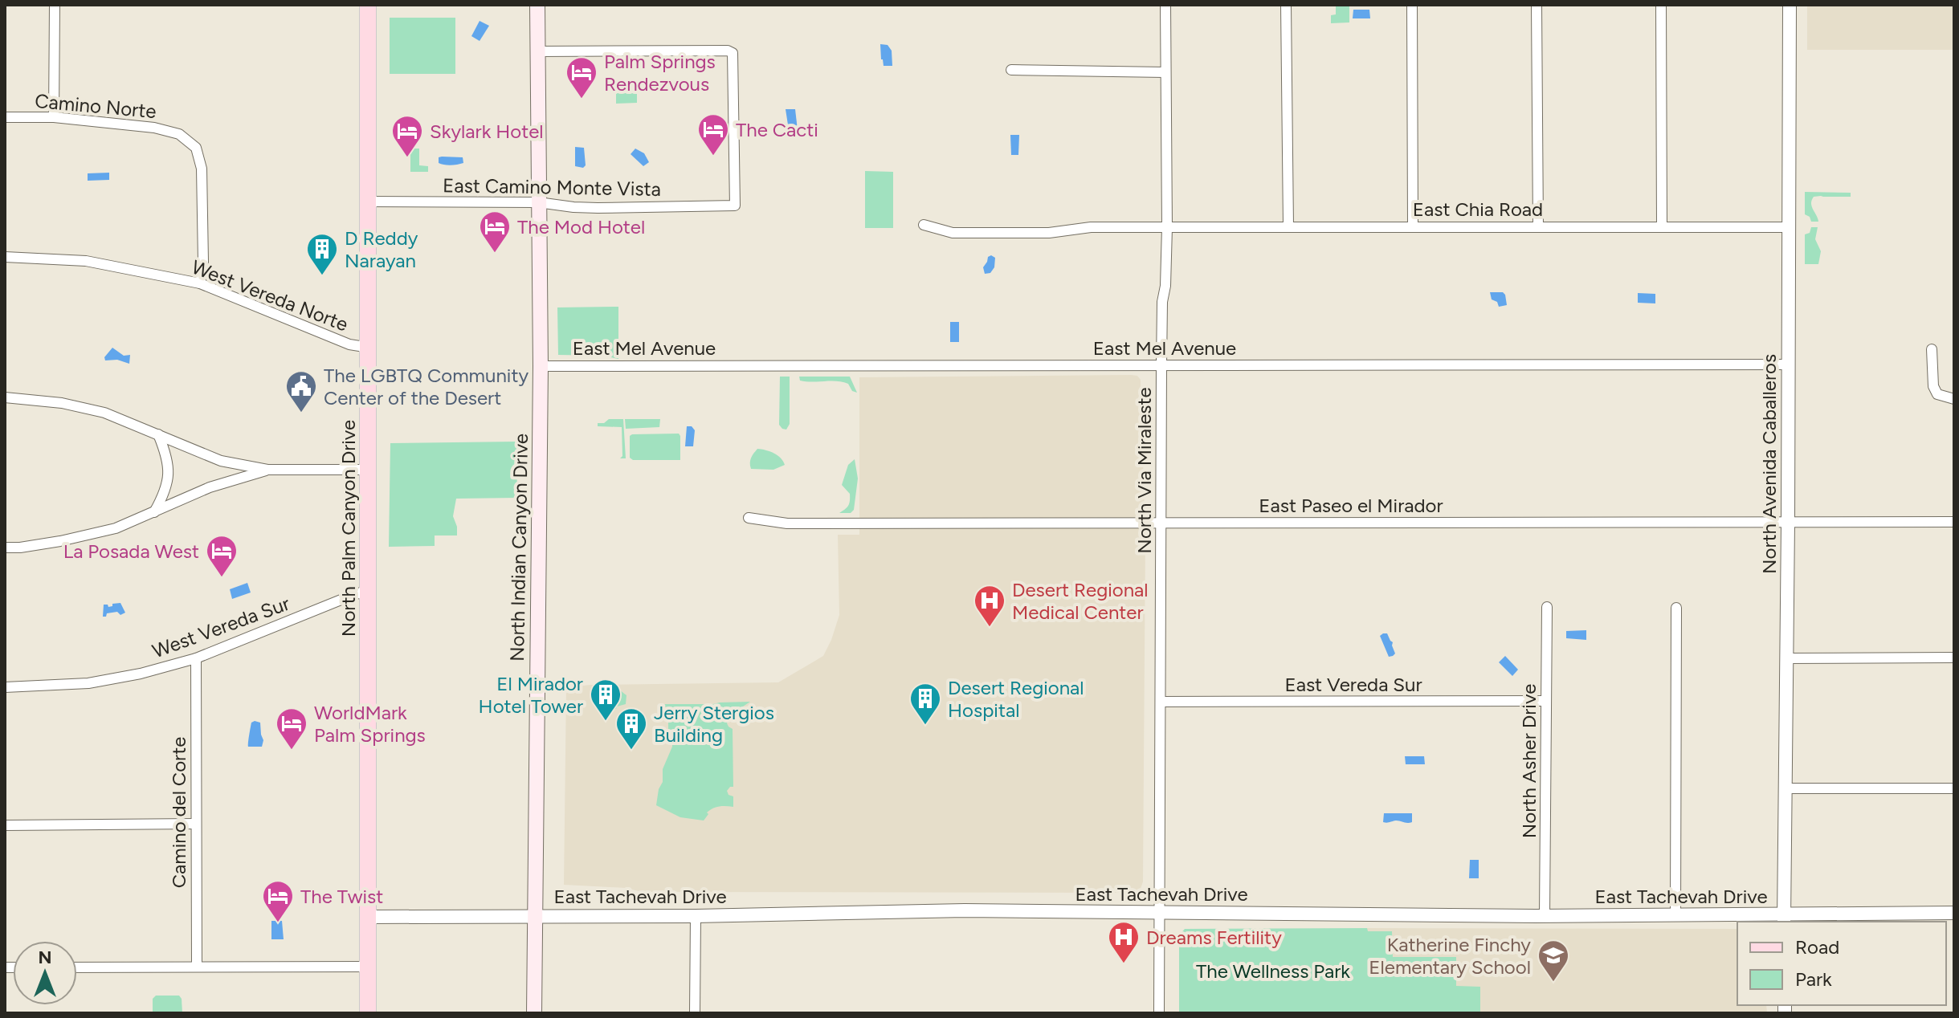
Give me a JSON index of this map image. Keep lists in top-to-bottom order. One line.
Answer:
{"streets":{"main road":["North Palm Canyon Drive","North Indian Canyon Drive"],"street":["Camino Norte","East Camino Monte Vista","East Chia Road","West Vereda Norte","East Mel Avenue","North Avenida Caballeros","North Via Miraleste","East Paseo el Mirador","West Vereda Sur","East Vereda Sur","North Asher Drive","Camino del Corte","East Tachevah Drive"]},"crossings":[["Camino Norte","West Vereda Norte"],["East Camino Monte Vista","North Palm Canyon Drive"],["East Camino Monte Vista","North Indian Canyon Drive"],["East Chia Road","North Avenida Caballeros"],["East Chia Road","North Via Miraleste"],["West Vereda Norte","North Palm Canyon Drive"],["East Mel Avenue","North Avenida Caballeros"],["East Mel Avenue","North Via Miraleste"],["East Mel Avenue","North Indian Canyon Drive"],["North Avenida Caballeros","East Paseo el Mirador"],["North Avenida Caballeros","East Tachevah Drive"],["North Via Miraleste","East Paseo el Mirador"],["North Via Miraleste","East Vereda Sur"],["North Via Miraleste","East Tachevah Drive"],["North Palm Canyon Drive","West Vereda Sur"],["North Palm Canyon Drive","East Tachevah Drive"],["North Indian Canyon Drive","East Tachevah Drive"],["West Vereda Sur","Camino del Corte"],["East Vereda Sur","North Asher Drive"],["North Asher Drive","East Tachevah Drive"]],"parks":["The Wellness Park"],"places":{"hotel":["Palm Springs Rendezvous","The Cacti","Skylark Hotel","The Mod Hotel","La Posada West","WorldMark Palm Springs","The Twist"],"building":["D Reddy Narayan","El Mirador Hotel Tower","Desert Regional Hospital","Jerry Stergios Building"],"public building":["The LGBTQ Community Center of the Desert"],"hospital":["Desert Regional Medical Center","Dreams Fertility"],"school or university":["Katherine Finchy Elementary School"]},"legend":["Road","Park"],"north":"top"}
